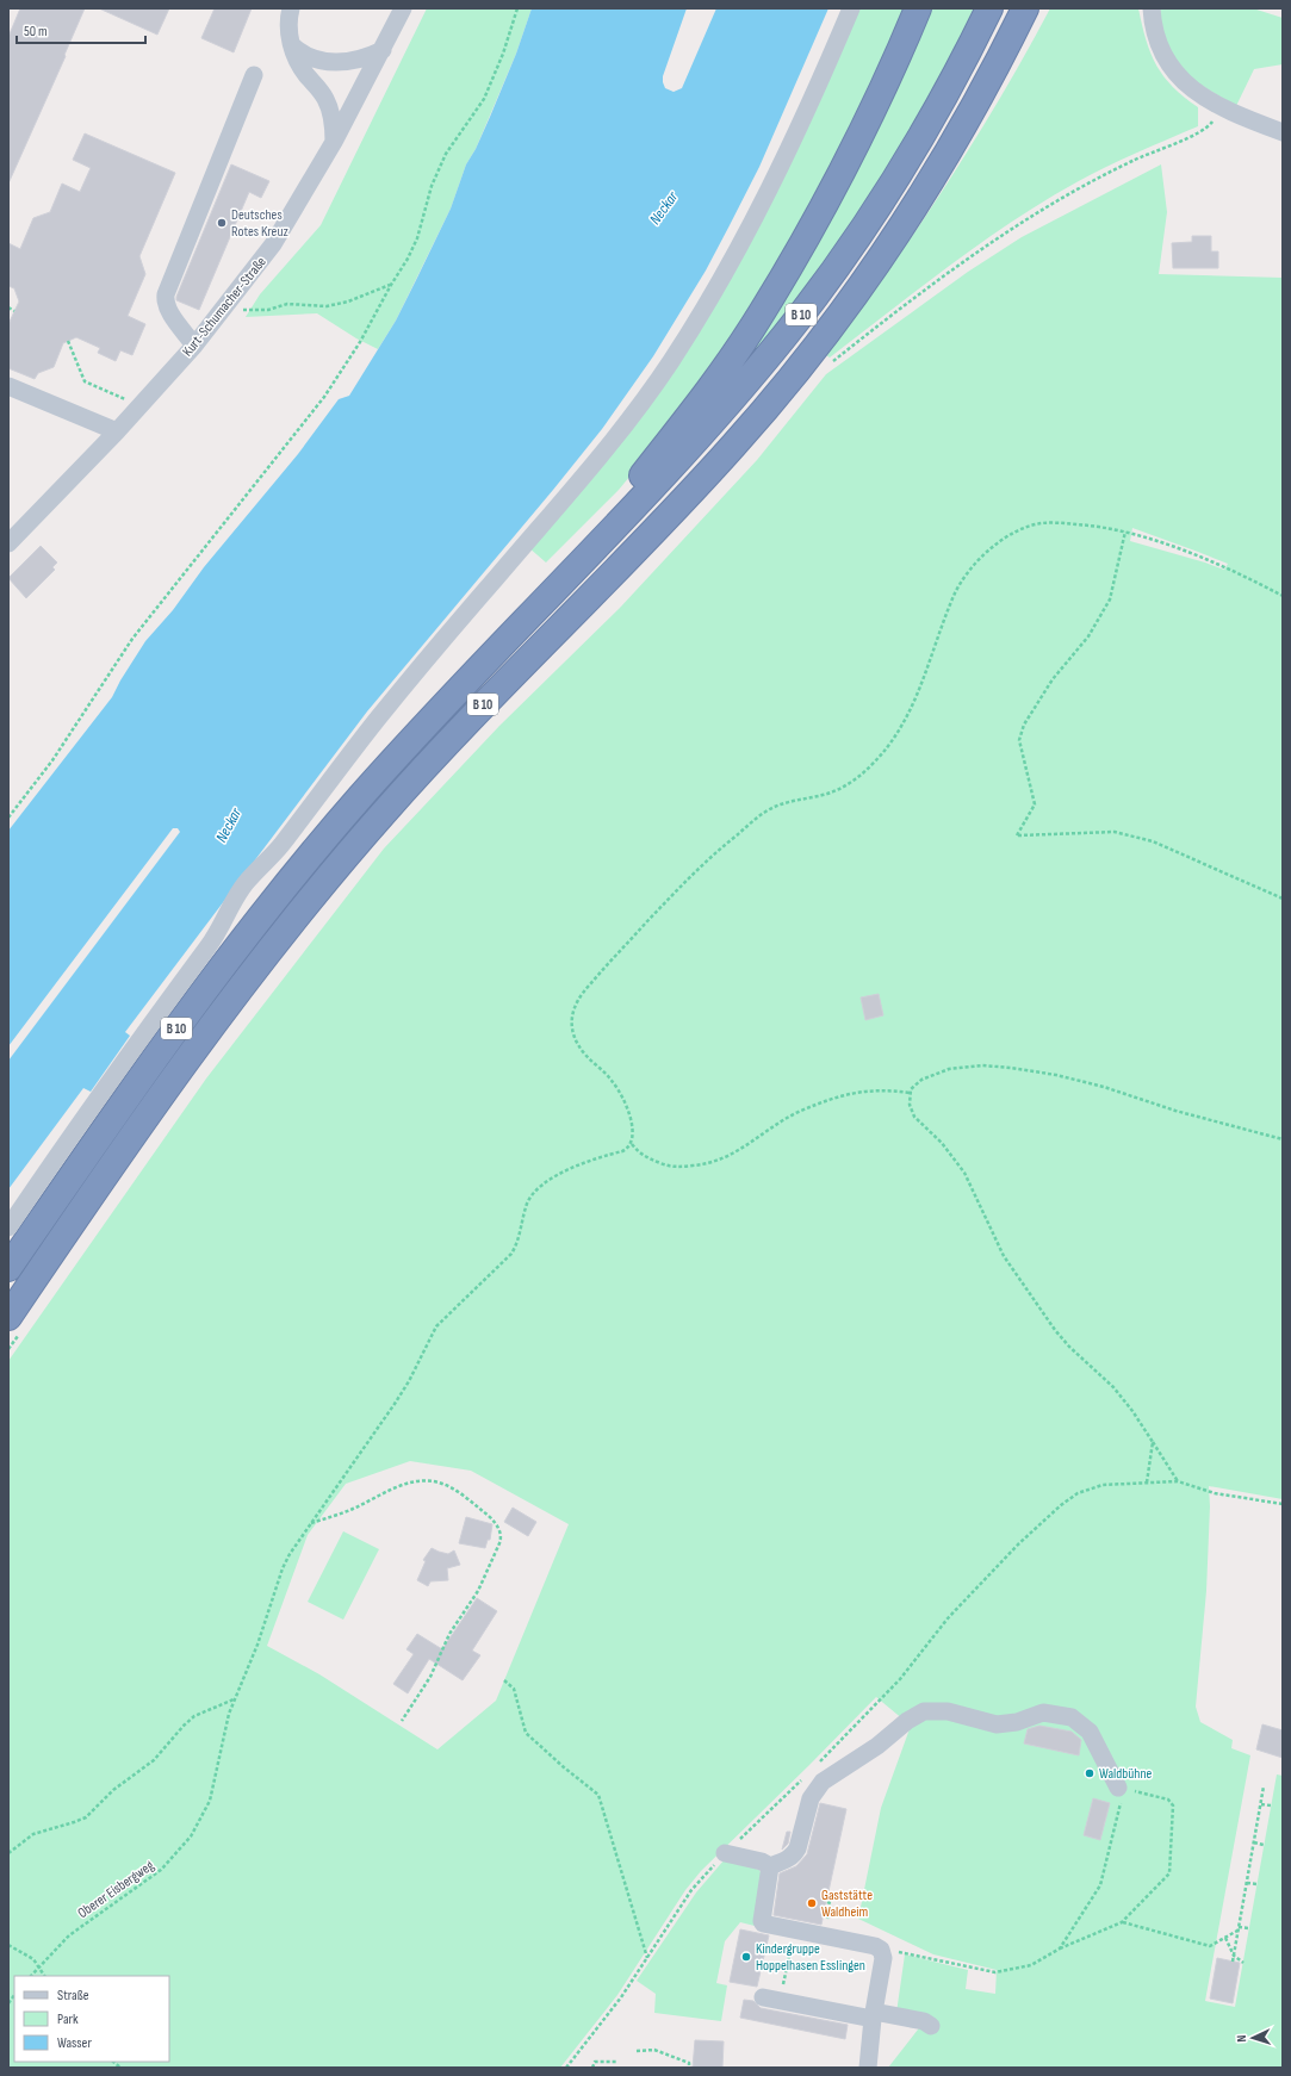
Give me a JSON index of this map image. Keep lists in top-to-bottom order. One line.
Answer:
{"streets":{"highway":["B 10"],"street":["Kurt-Schumacher-Straße"],"path":["Oberer Eisbergweg"]},"water":["Neckar"],"places":["Deutsches Rotes Kreuz","Waldbühne","Gaststätte Waldheim","Kindergruppe Hoppelhasen Esslingen"],"legend":["Straße","Park","Wasser"],"scale_bar":"50 m","north":"left"}
